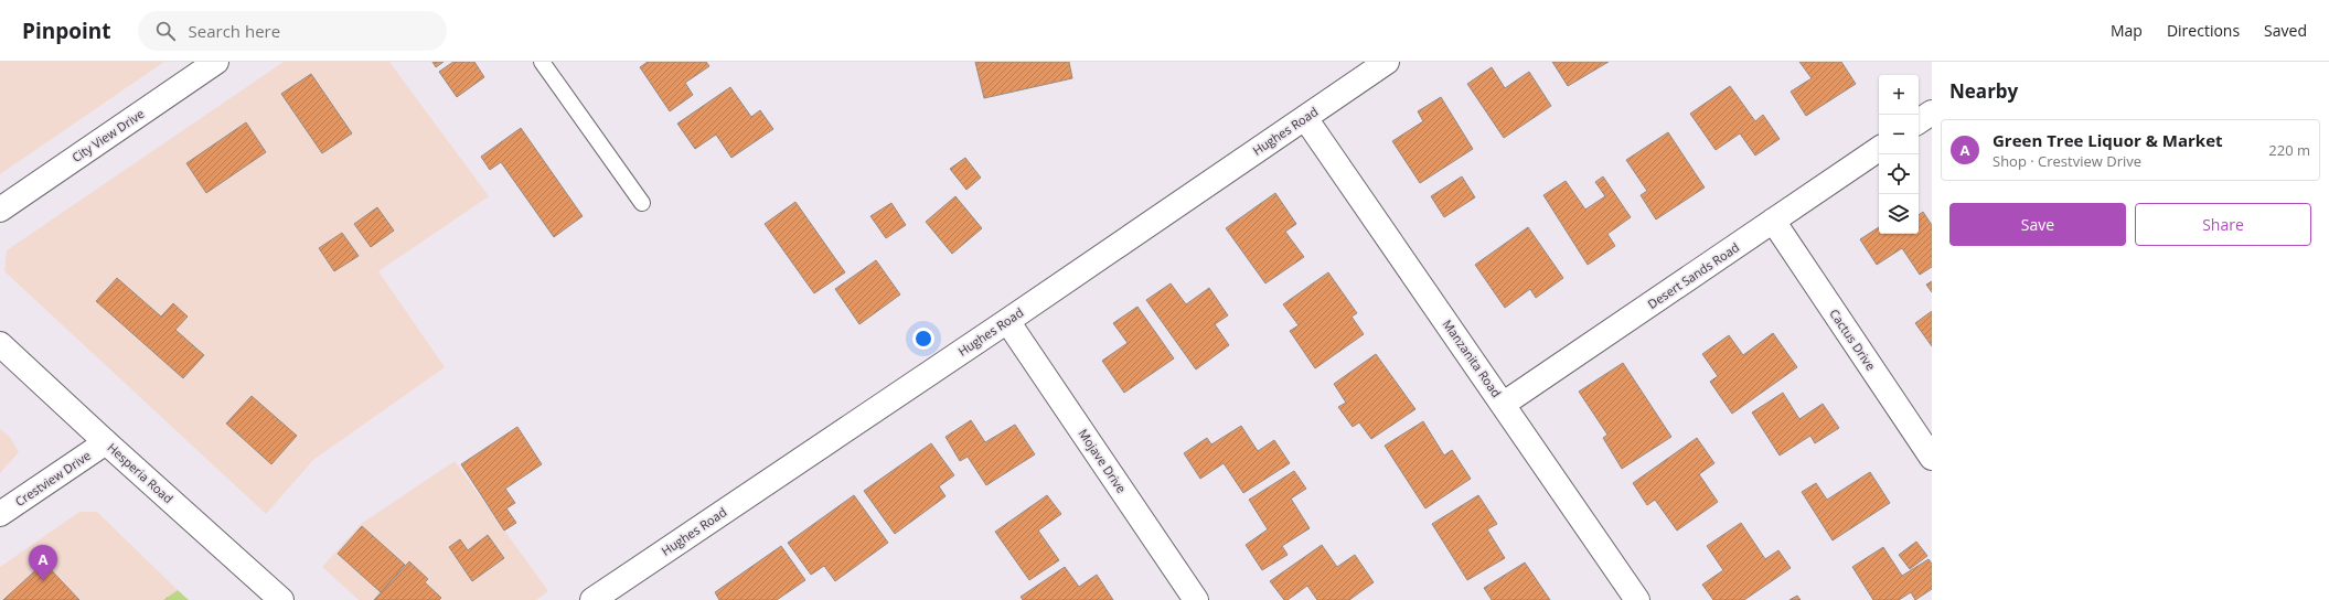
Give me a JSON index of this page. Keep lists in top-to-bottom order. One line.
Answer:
{"streets":{"street":["Hughes Road","City View Drive","Desert Sands Road","Cactus Drive","Manzanita Road","Mojave Drive","Hesperia Road","Crestview Drive"]},"crossings":[["Hughes Road","Manzanita Road"],["Hughes Road","Mojave Drive"],["Desert Sands Road","Cactus Drive"],["Desert Sands Road","Manzanita Road"],["Hesperia Road","Crestview Drive"]],"page":{"header":"Pinpoint","search":"Search here","nav":["Map","Directions","Saved"],"heading":"Nearby","map_buttons":["+","−"],"list":[{"mark":"A","name":"Green Tree Liquor & Market","note":"Shop · Crestview Drive","value":"220 m"}],"buttons":["Save","Share"],"pins":"A"}}
